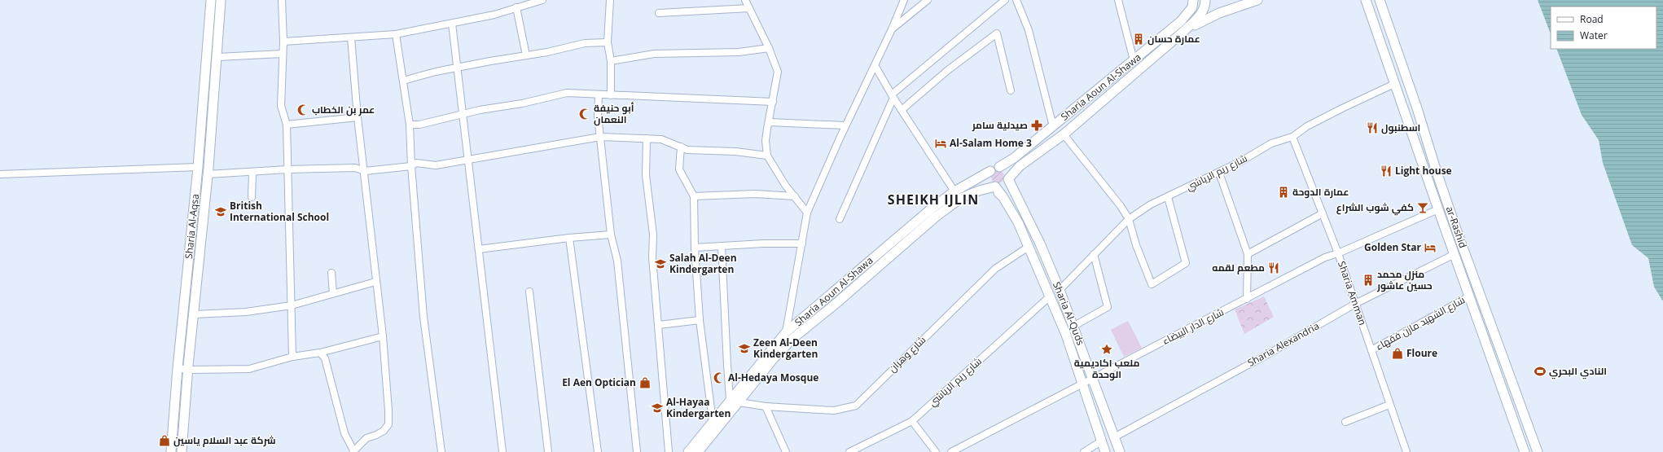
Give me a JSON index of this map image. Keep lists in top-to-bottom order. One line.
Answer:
{"streets":{"main road":["Sharia Aoun Al-Shawa","Sharia Al-Aqsa","ar-Rashid","Sharia Al-Quds"],"street":["شارع ريم الرياشي","Sharia Amman","شارع الشهيد مازن فقهاء","شارع الدار البيضاء","Sharia Alexandria","شارع وهران"]},"crossings":[["Sharia Aoun Al-Shawa","Sharia Al-Quds"],["Sharia Aoun Al-Shawa","شارع وهران"],["شارع ريم الرياشي","ar-Rashid"],["شارع ريم الرياشي","Sharia Amman"],["شارع ريم الرياشي","Sharia Al-Quds"],["ar-Rashid","شارع الشهيد مازن فقهاء"],["ar-Rashid","شارع الدار البيضاء"],["ar-Rashid","Sharia Alexandria"],["Sharia Amman","شارع الشهيد مازن فقهاء"],["Sharia Amman","شارع الدار البيضاء"],["Sharia Amman","Sharia Alexandria"],["Sharia Al-Quds","شارع الدار البيضاء"],["Sharia Al-Quds","Sharia Alexandria"],["Sharia Al-Quds","شارع وهران"]],"districts":["SHEIKH IJLIN"],"places":{"building":["عمارة حسان","عمارة الدوحة","منزل محمد حسين عاشور"],"mosque":["عمر بن الخطاب","أبو حنيفة النعمان","Al-Hedaya Mosque"],"pharmacy":["صيدلية سامر"],"restaurant":["اسطنبول","Light house","مطعم لقمه"],"hotel":["Al-Salam Home 3","Golden Star"],"bar":["كفي شوب الشراع"],"school or university":["British International School","Salah Al-Deen Kindergarten","Zeen Al-Deen Kindergarten","Al-Hayaa Kindergarten"],"place":["ملعب اكاديمية الوحدة"],"shop":["Floure","El Aen Optician","شركة عبد السلام ياسين"],"sports":["النادي البحري"]},"legend":["Road","Water"]}
